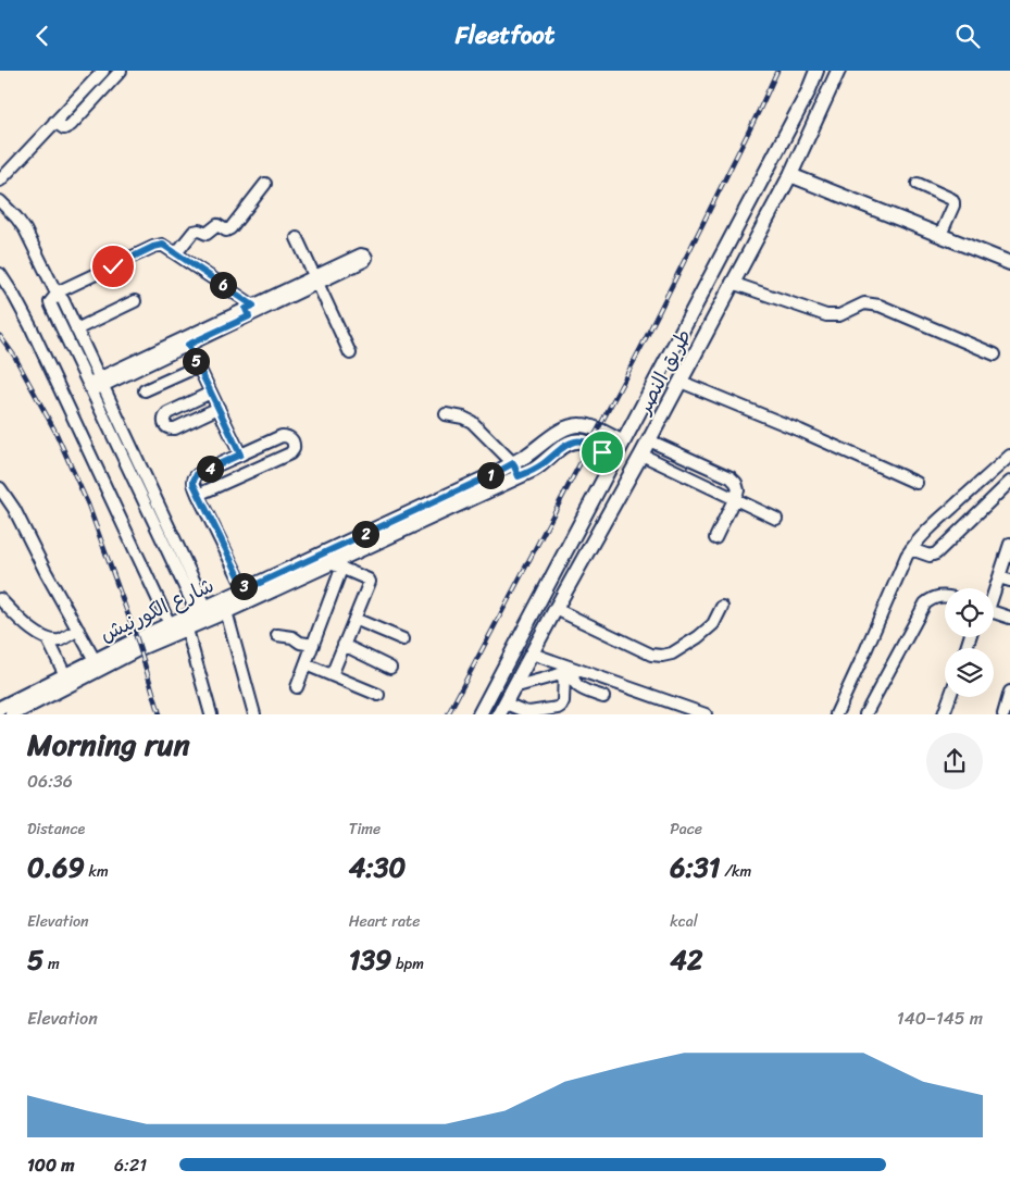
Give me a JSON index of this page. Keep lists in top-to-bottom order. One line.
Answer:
{"streets":{"main road":["طريق النصر","شارع الكورنيش"]},"crossings":[["طريق النصر","شارع الكورنيش"]],"page":{"header":"Fleetfoot","pins":["6","5","4","1","2","3"],"heading":["Morning run","06:36"],"stats":[["Distance","0.69 km"],["Time","4:30"],["Pace","6:31 /km"],["Elevation","5 m"],["Heart rate","139 bpm"],["kcal","42"]],"chart":["Elevation","140–145 m"],"list":[{"name":"100 m","note":"6:21"}]}}
